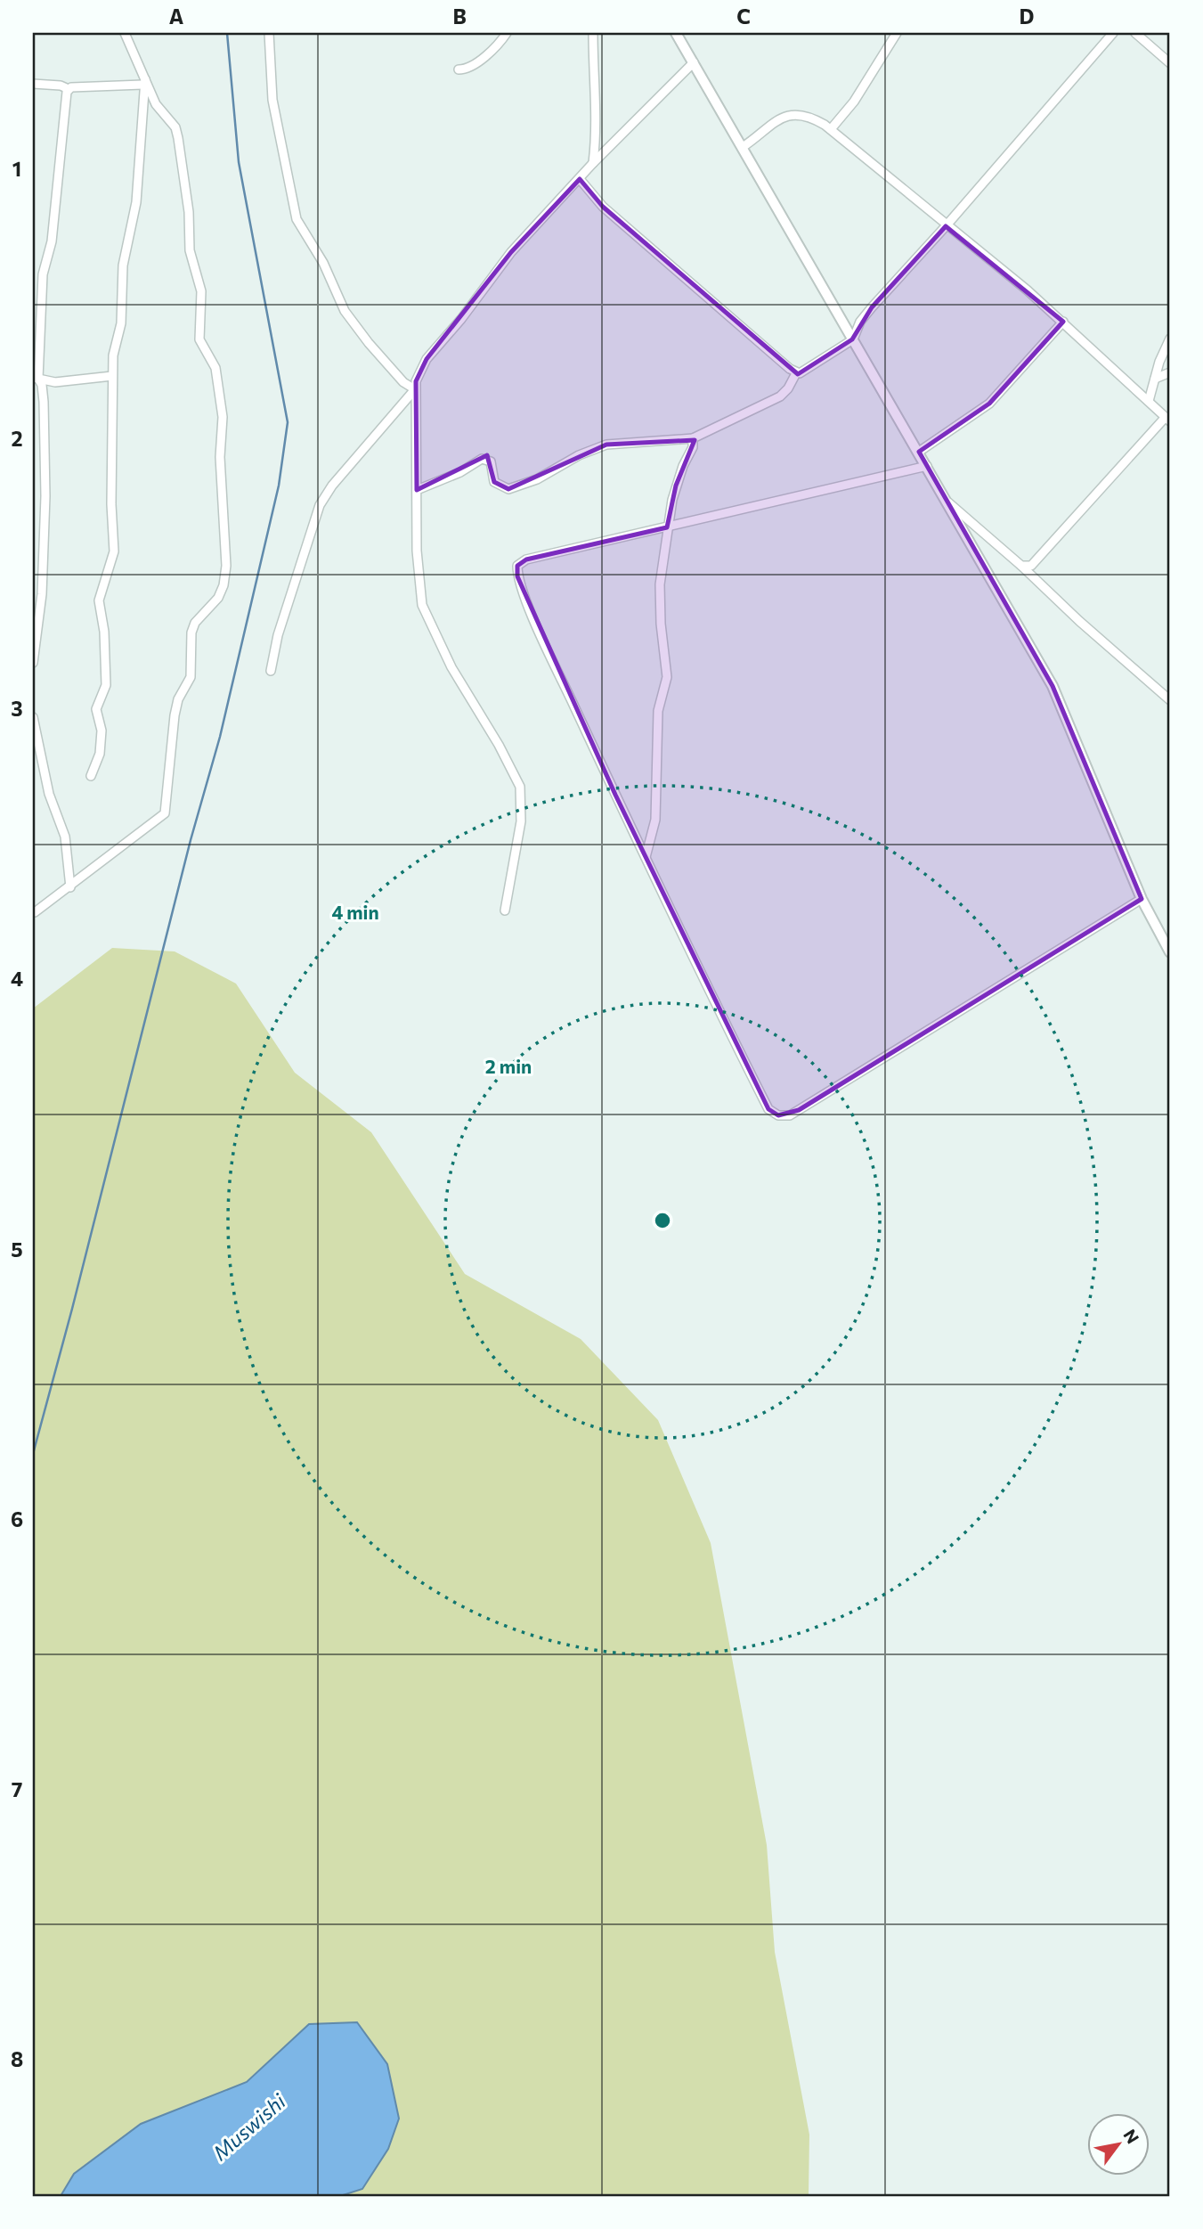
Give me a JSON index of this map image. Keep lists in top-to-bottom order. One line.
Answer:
{"water":["Muswishi"],"north":"top right","grid":{"columns":["A","B","C","D"],"rows":["1","2","3","4","5","6","7","8"]},"rings":["4 min","2 min"]}
